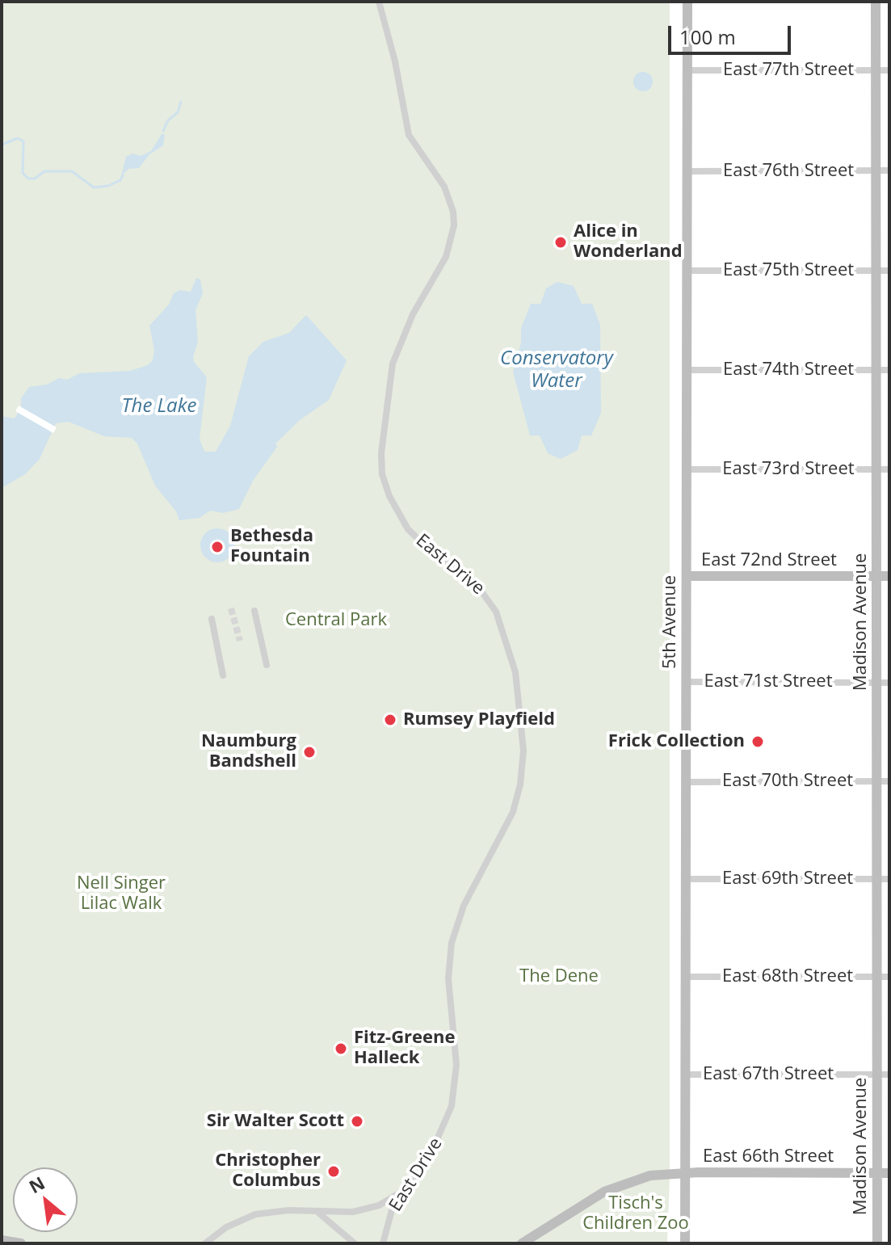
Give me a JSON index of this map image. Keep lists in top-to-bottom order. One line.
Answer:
{"streets":{"main road":["East 72nd Street","5th Avenue","Madison Avenue","East 66th Street"],"street":["East 77th Street","East 76th Street","East 75th Street","East 74th Street","East 73rd Street","East Drive","East 71st Street","East 70th Street","East 69th Street","East 68th Street","East 67th Street"]},"crossings":[["East 77th Street","5th Avenue"],["East 77th Street","Madison Avenue"],["East 76th Street","5th Avenue"],["East 76th Street","Madison Avenue"],["East 75th Street","5th Avenue"],["East 75th Street","Madison Avenue"],["East 74th Street","5th Avenue"],["East 74th Street","Madison Avenue"],["East 73rd Street","5th Avenue"],["East 73rd Street","Madison Avenue"],["East 72nd Street","5th Avenue"],["East 72nd Street","Madison Avenue"],["5th Avenue","East 71st Street"],["5th Avenue","East 70th Street"],["5th Avenue","East 69th Street"],["5th Avenue","East 68th Street"],["5th Avenue","East 67th Street"],["5th Avenue","East 66th Street"],["Madison Avenue","East 71st Street"],["Madison Avenue","East 70th Street"],["Madison Avenue","East 69th Street"],["Madison Avenue","East 68th Street"],["Madison Avenue","East 67th Street"],["Madison Avenue","East 66th Street"]],"water":["Conservatory Water","The Lake"],"parks":["Central Park","Nell Singer Lilac Walk","The Dene","Tisch's Children Zoo"],"places":["Alice in Wonderland","Bethesda Fountain","Rumsey Playfield","Frick Collection","Naumburg Bandshell","Fitz-Greene Halleck","Sir Walter Scott","Christopher Columbus"],"scale_bar":"100 m","north":"top left"}
